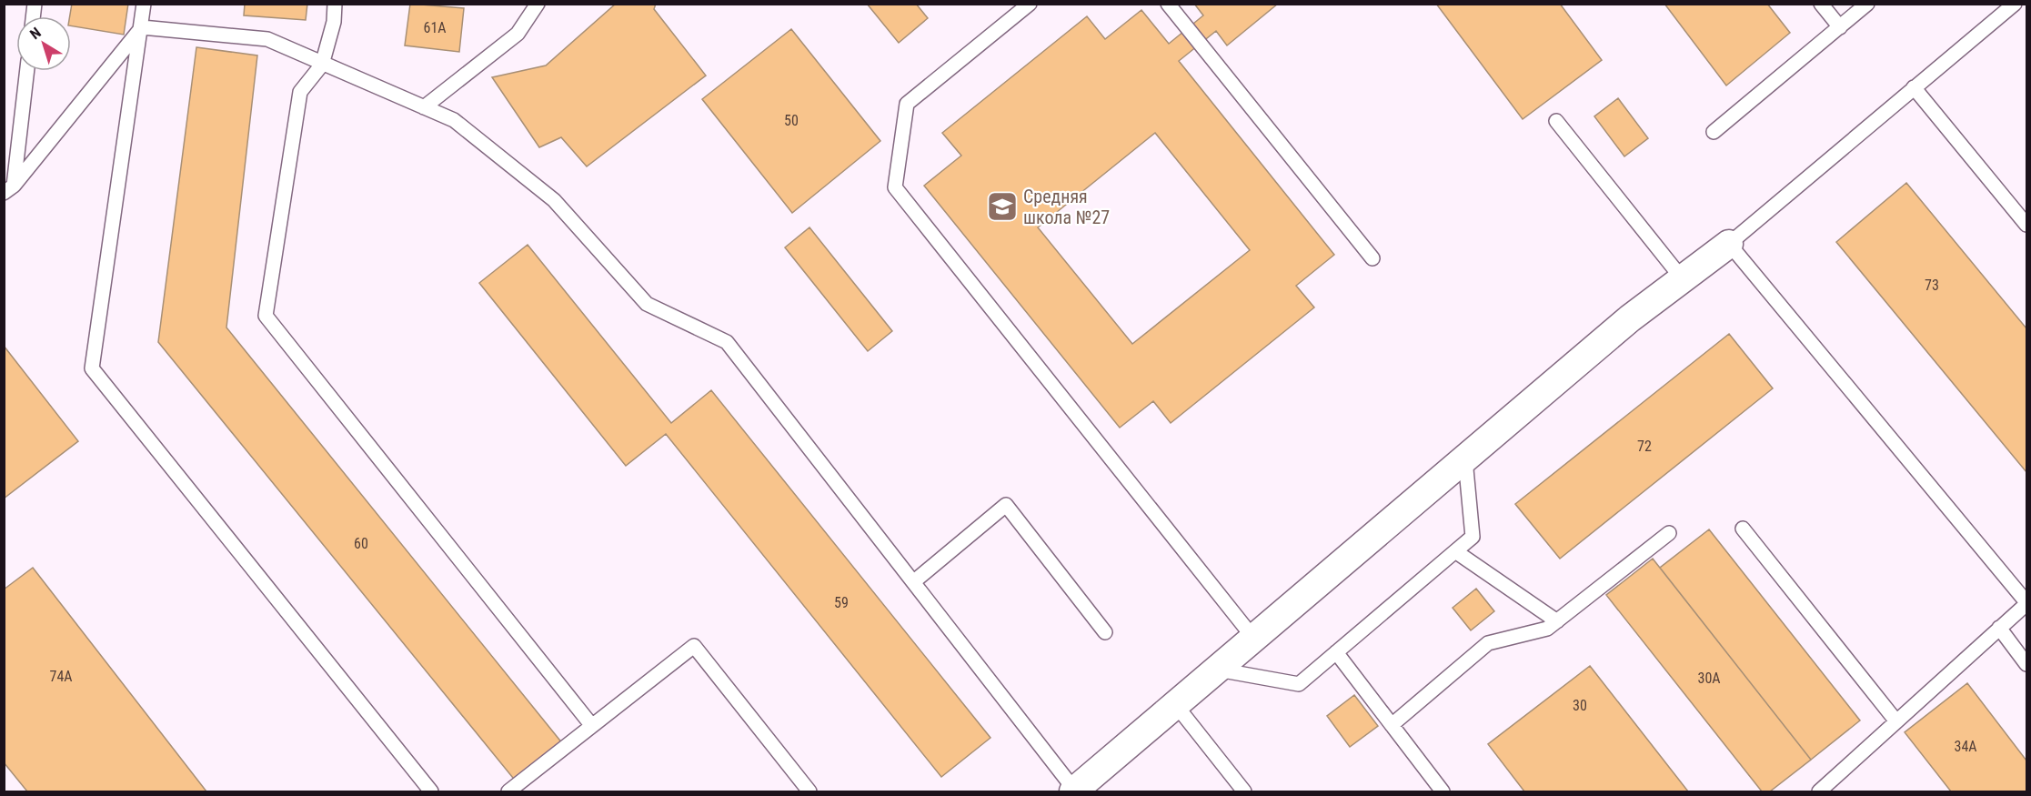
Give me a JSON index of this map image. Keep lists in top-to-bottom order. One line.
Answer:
{"places":{"school or university":["Средняя школа №27"]},"house_numbers":["61А","50","73","72","60","59","74А","30А","30","34А"],"north":"top left"}
